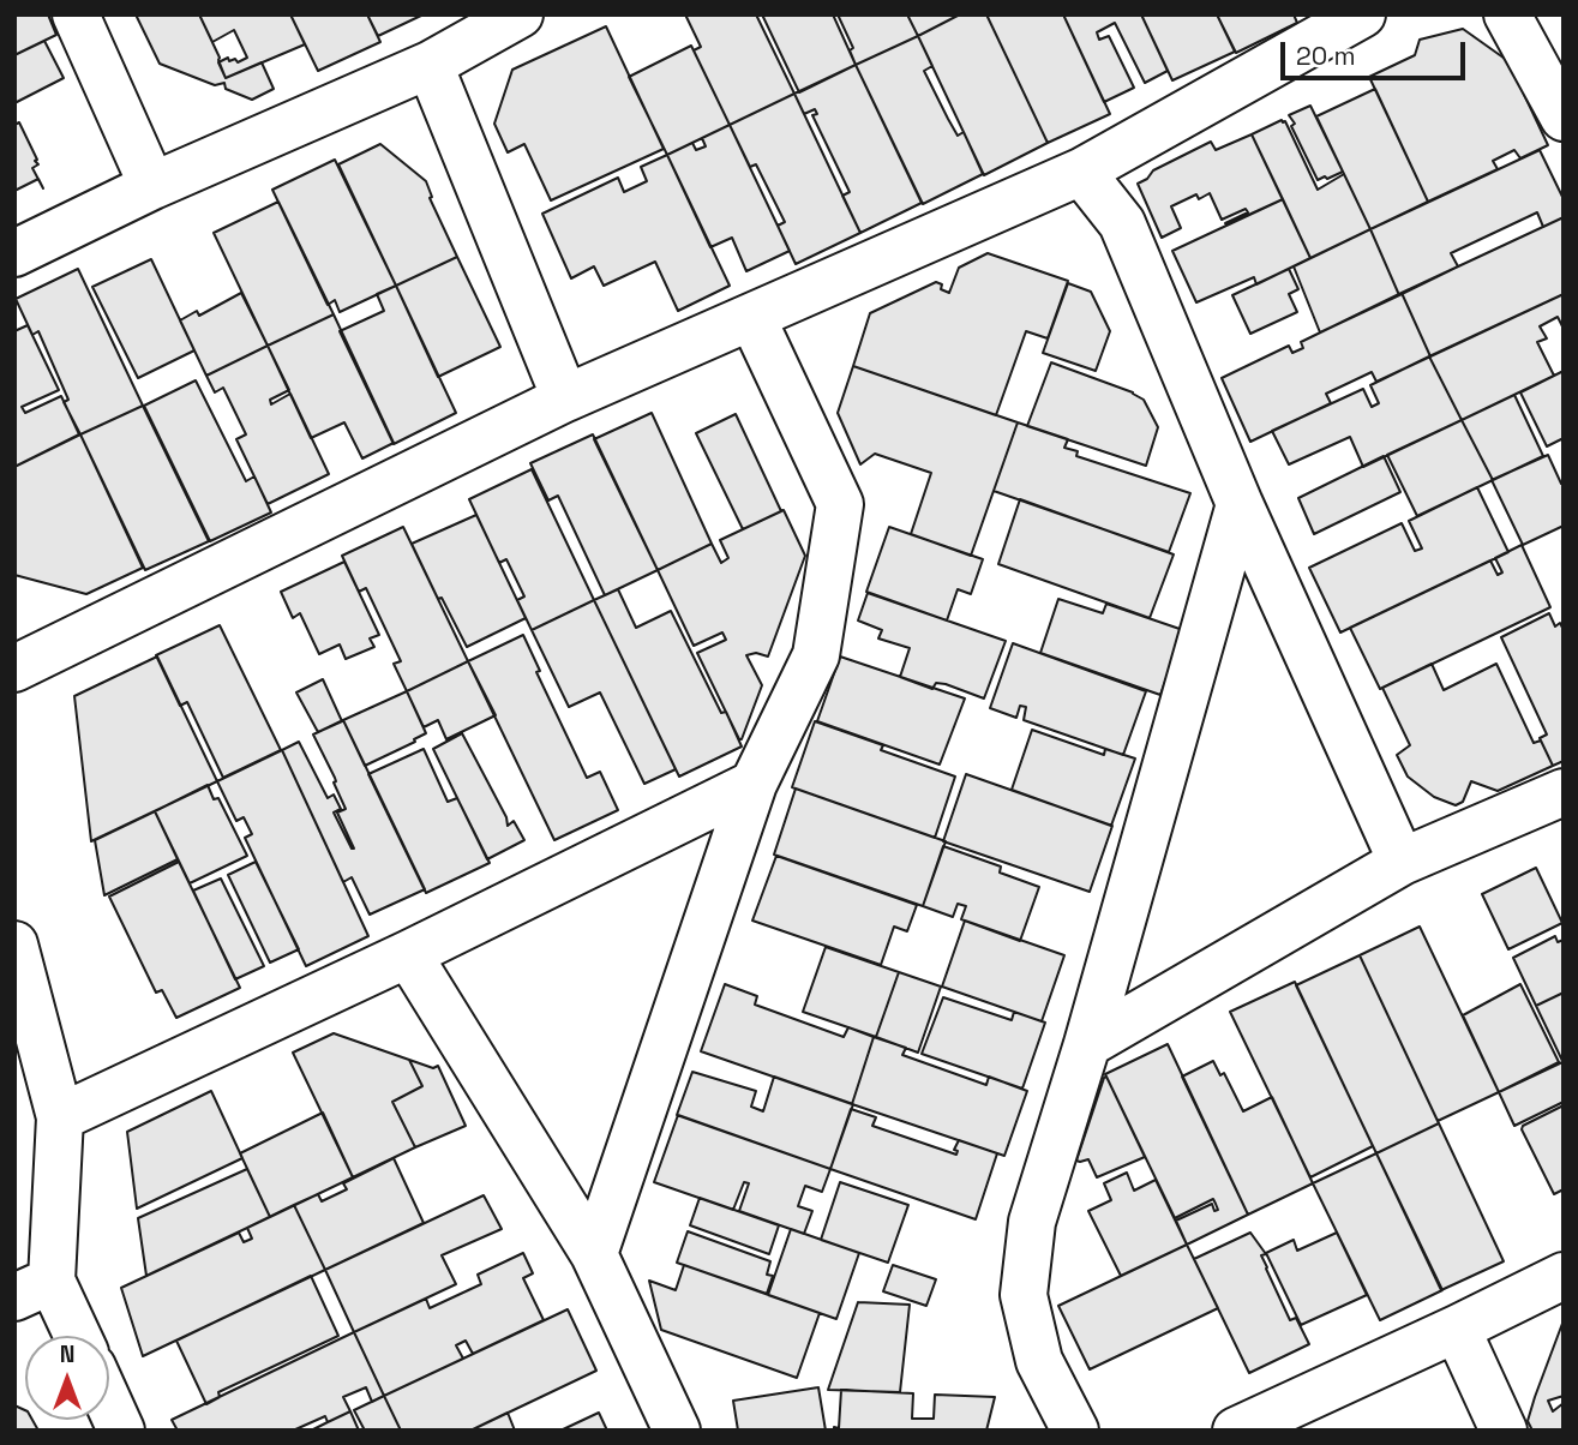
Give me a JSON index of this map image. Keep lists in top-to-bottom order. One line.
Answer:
{"scale_bar":"20 m","north":"top"}
